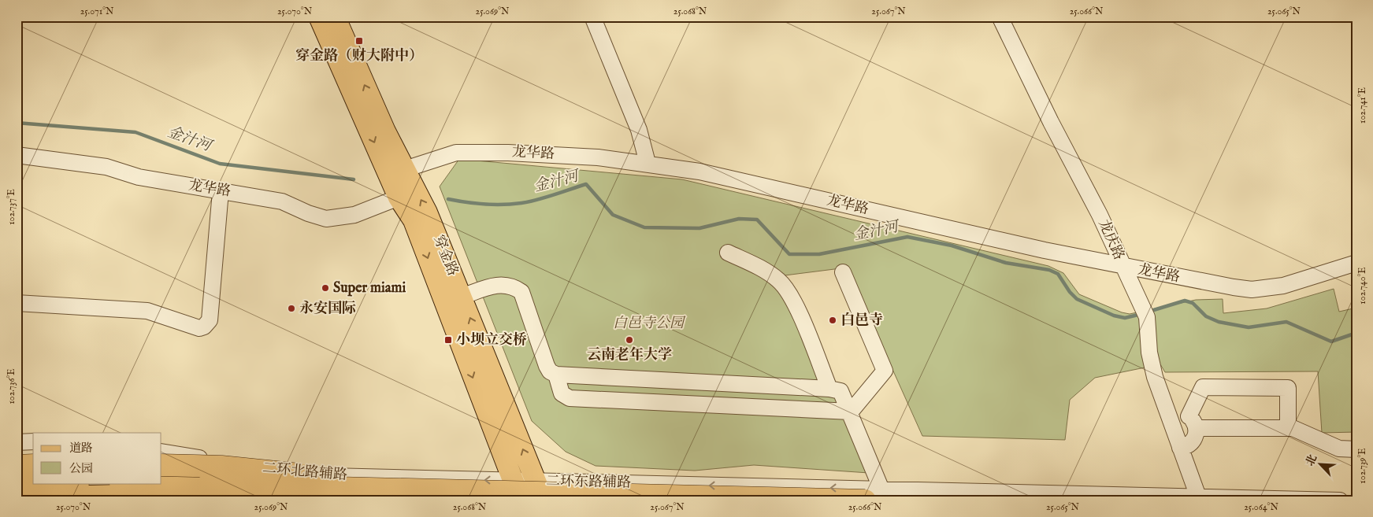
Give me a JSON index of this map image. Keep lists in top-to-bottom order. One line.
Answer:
{"streets":{"main road":["穿金路"],"street":["龙华路","龙庆路","二环北路辅路","二环东路辅路"]},"crossings":[["龙华路","龙庆路"],["龙华路","穿金路"],["龙庆路","二环东路辅路"],["穿金路","二环东路辅路"],["二环北路辅路","二环东路辅路"]],"water":["金汁河"],"parks":["白邑寺公园"],"places":{"transit":["穿金路（财大附中）","小坝立交桥"],"other":["Super miami","永安国际","白邑寺","云南老年大学"]},"legend":["道路","公园"],"north":"top left","coordinates":["25.071°N","25.070°N","25.069°N","25.068°N","25.067°N","25.066°N","25.065°N","102.741°E","102.737°E","102.740°E","102.736°E","102.739°E","25.064°N"]}
